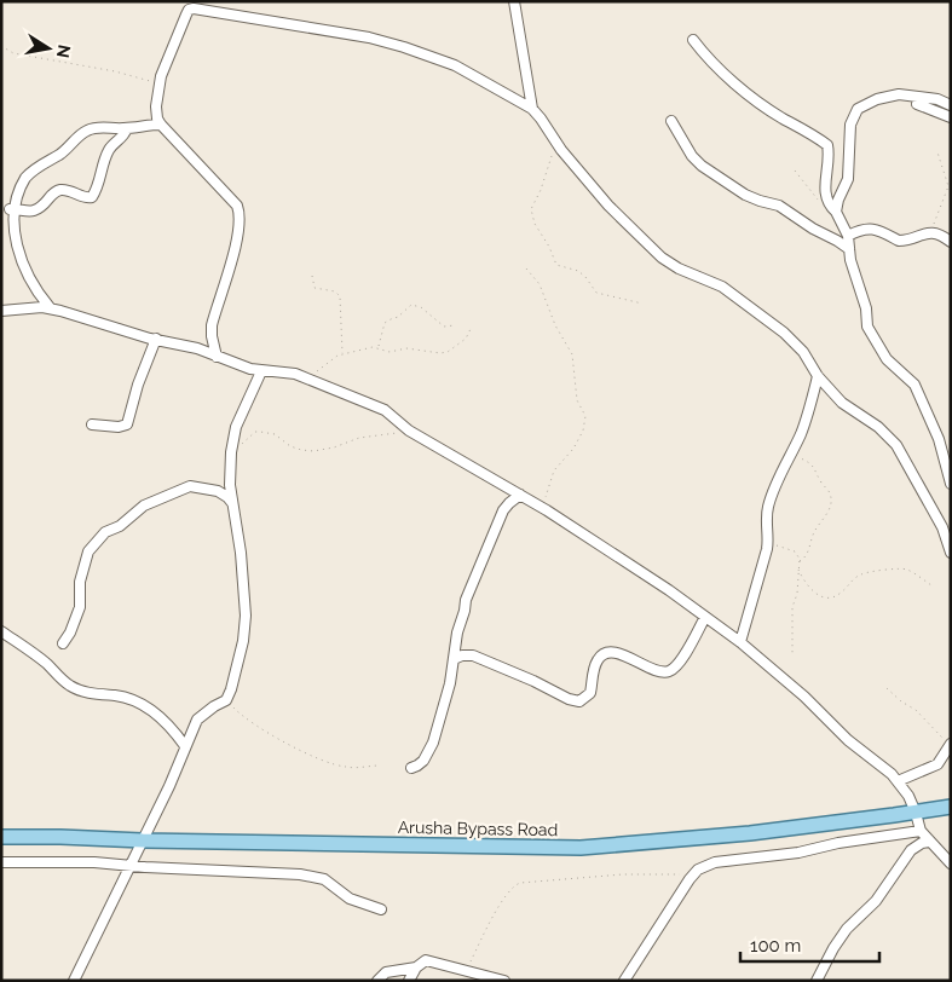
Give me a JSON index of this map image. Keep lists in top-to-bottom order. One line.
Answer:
{"streets":{"main road":["Arusha Bypass Road"]},"scale_bar":"100 m","north":"right"}
